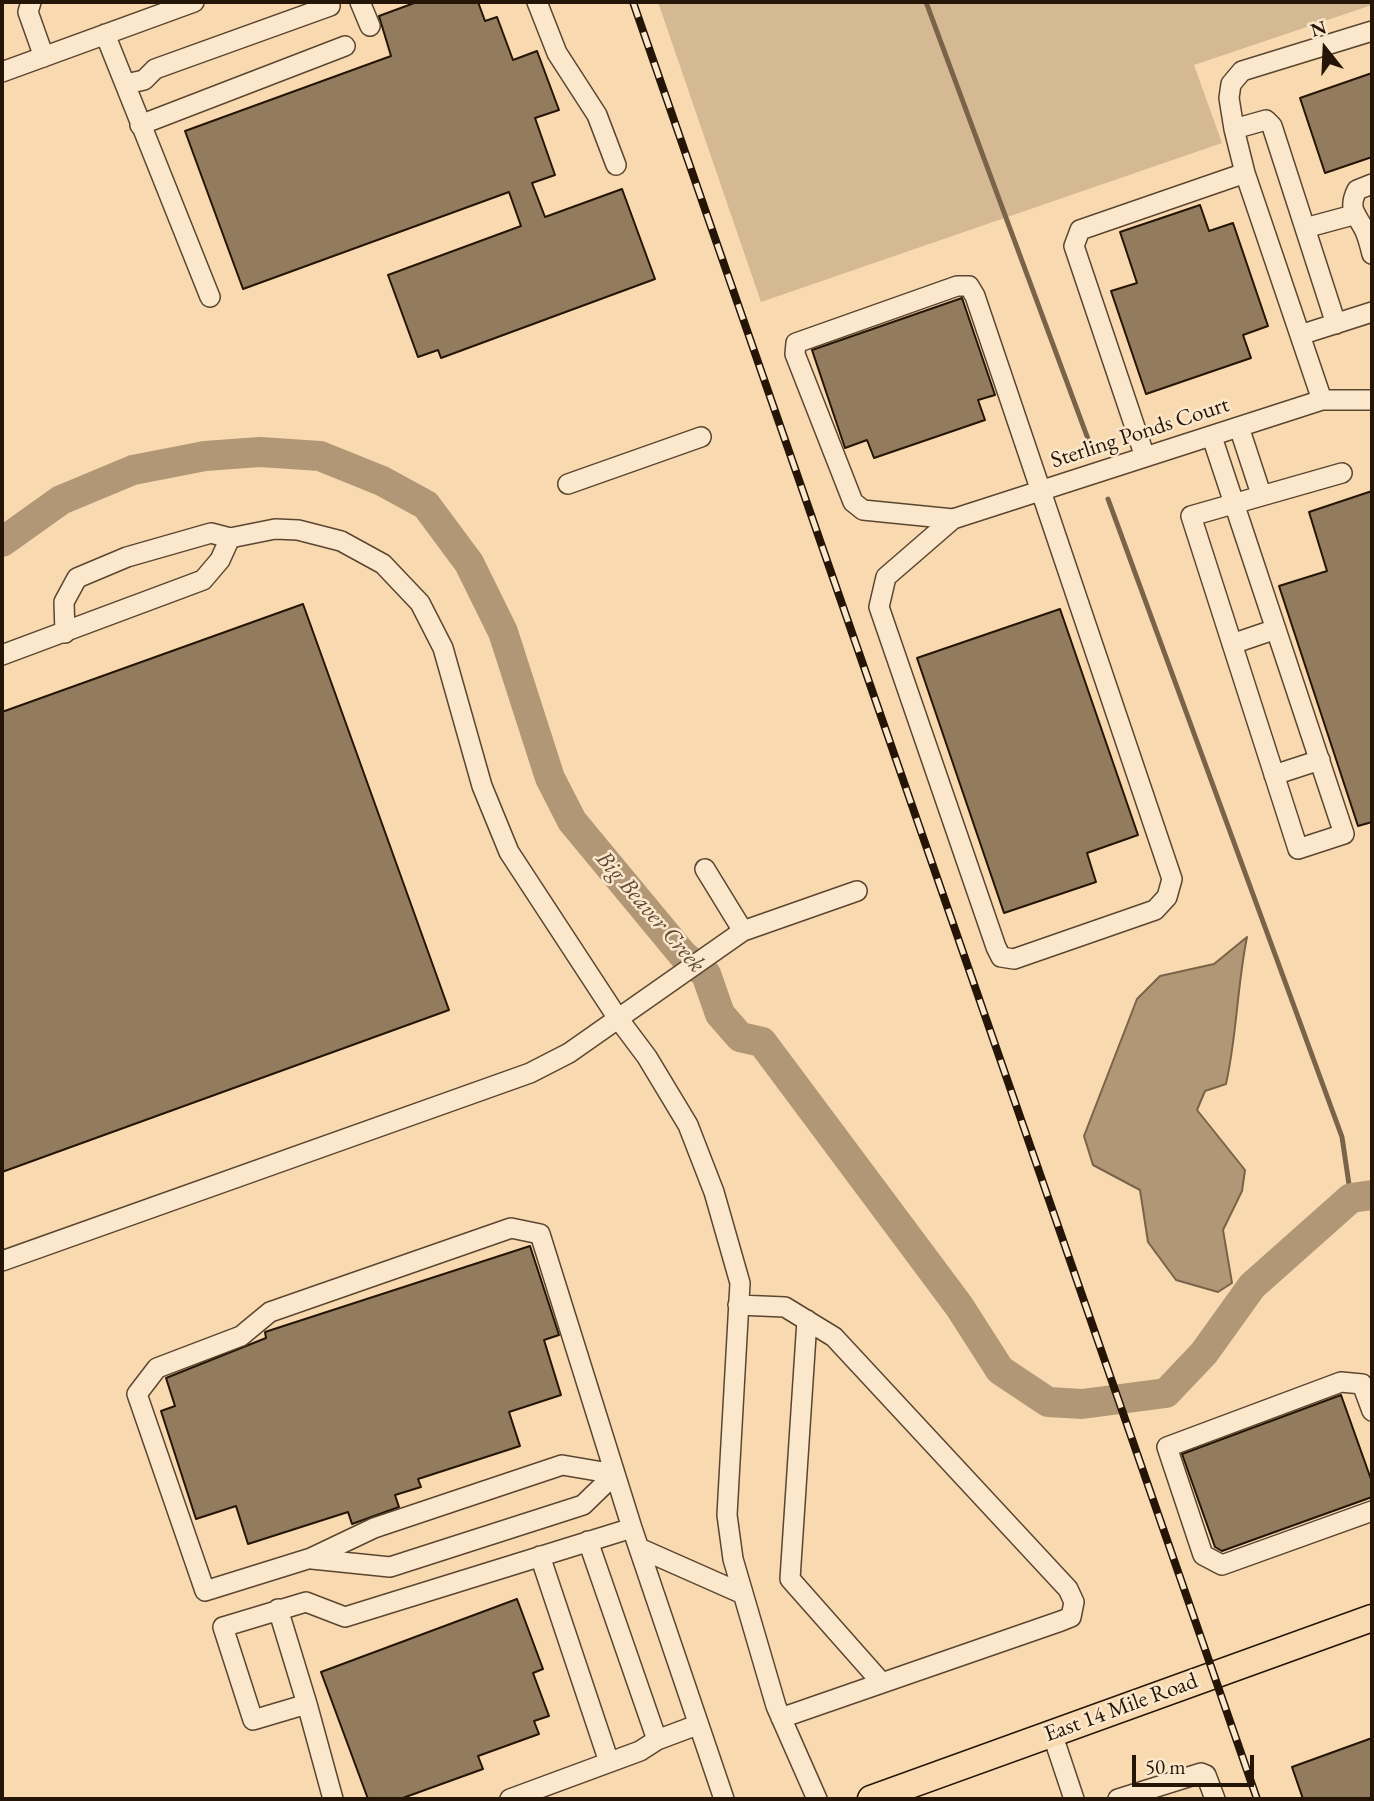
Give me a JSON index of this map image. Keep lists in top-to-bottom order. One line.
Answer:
{"streets":{"main road":["East 14 Mile Road"],"street":["Sterling Ponds Court"]},"water":["Big Beaver Creek"],"scale_bar":"50 m","north":"top"}
